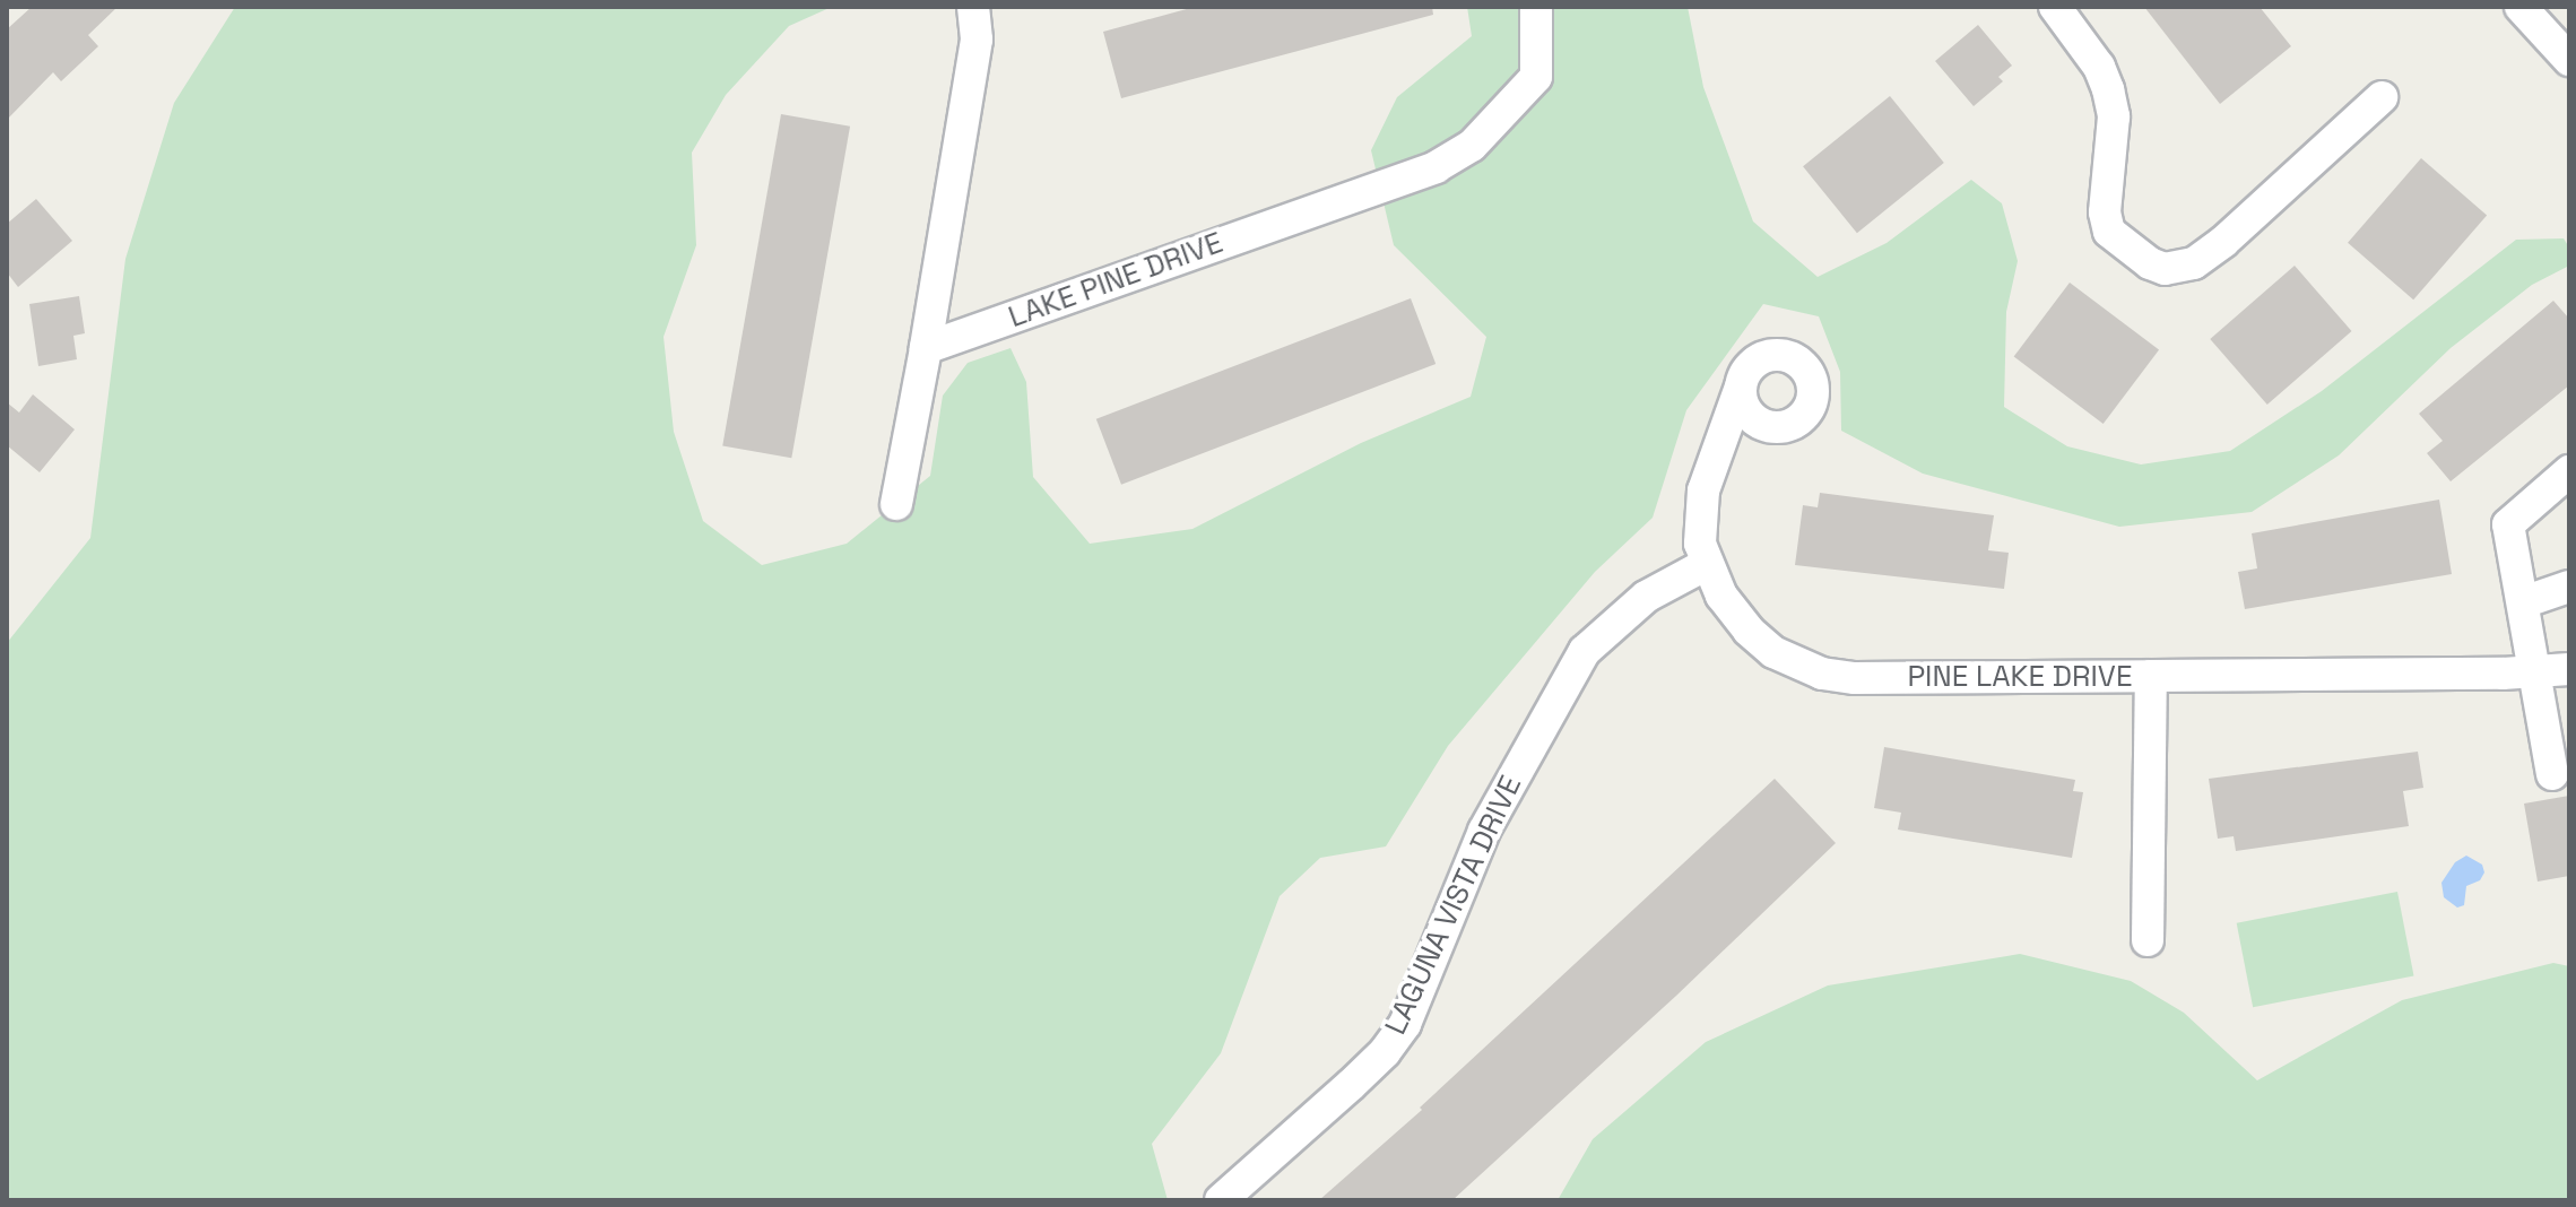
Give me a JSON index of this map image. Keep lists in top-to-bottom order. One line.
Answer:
{"streets":{"street":["LAKE PINE DRIVE","PINE LAKE DRIVE","LAGUNA VISTA DRIVE"]},"crossings":[["PINE LAKE DRIVE","LAGUNA VISTA DRIVE"]]}
